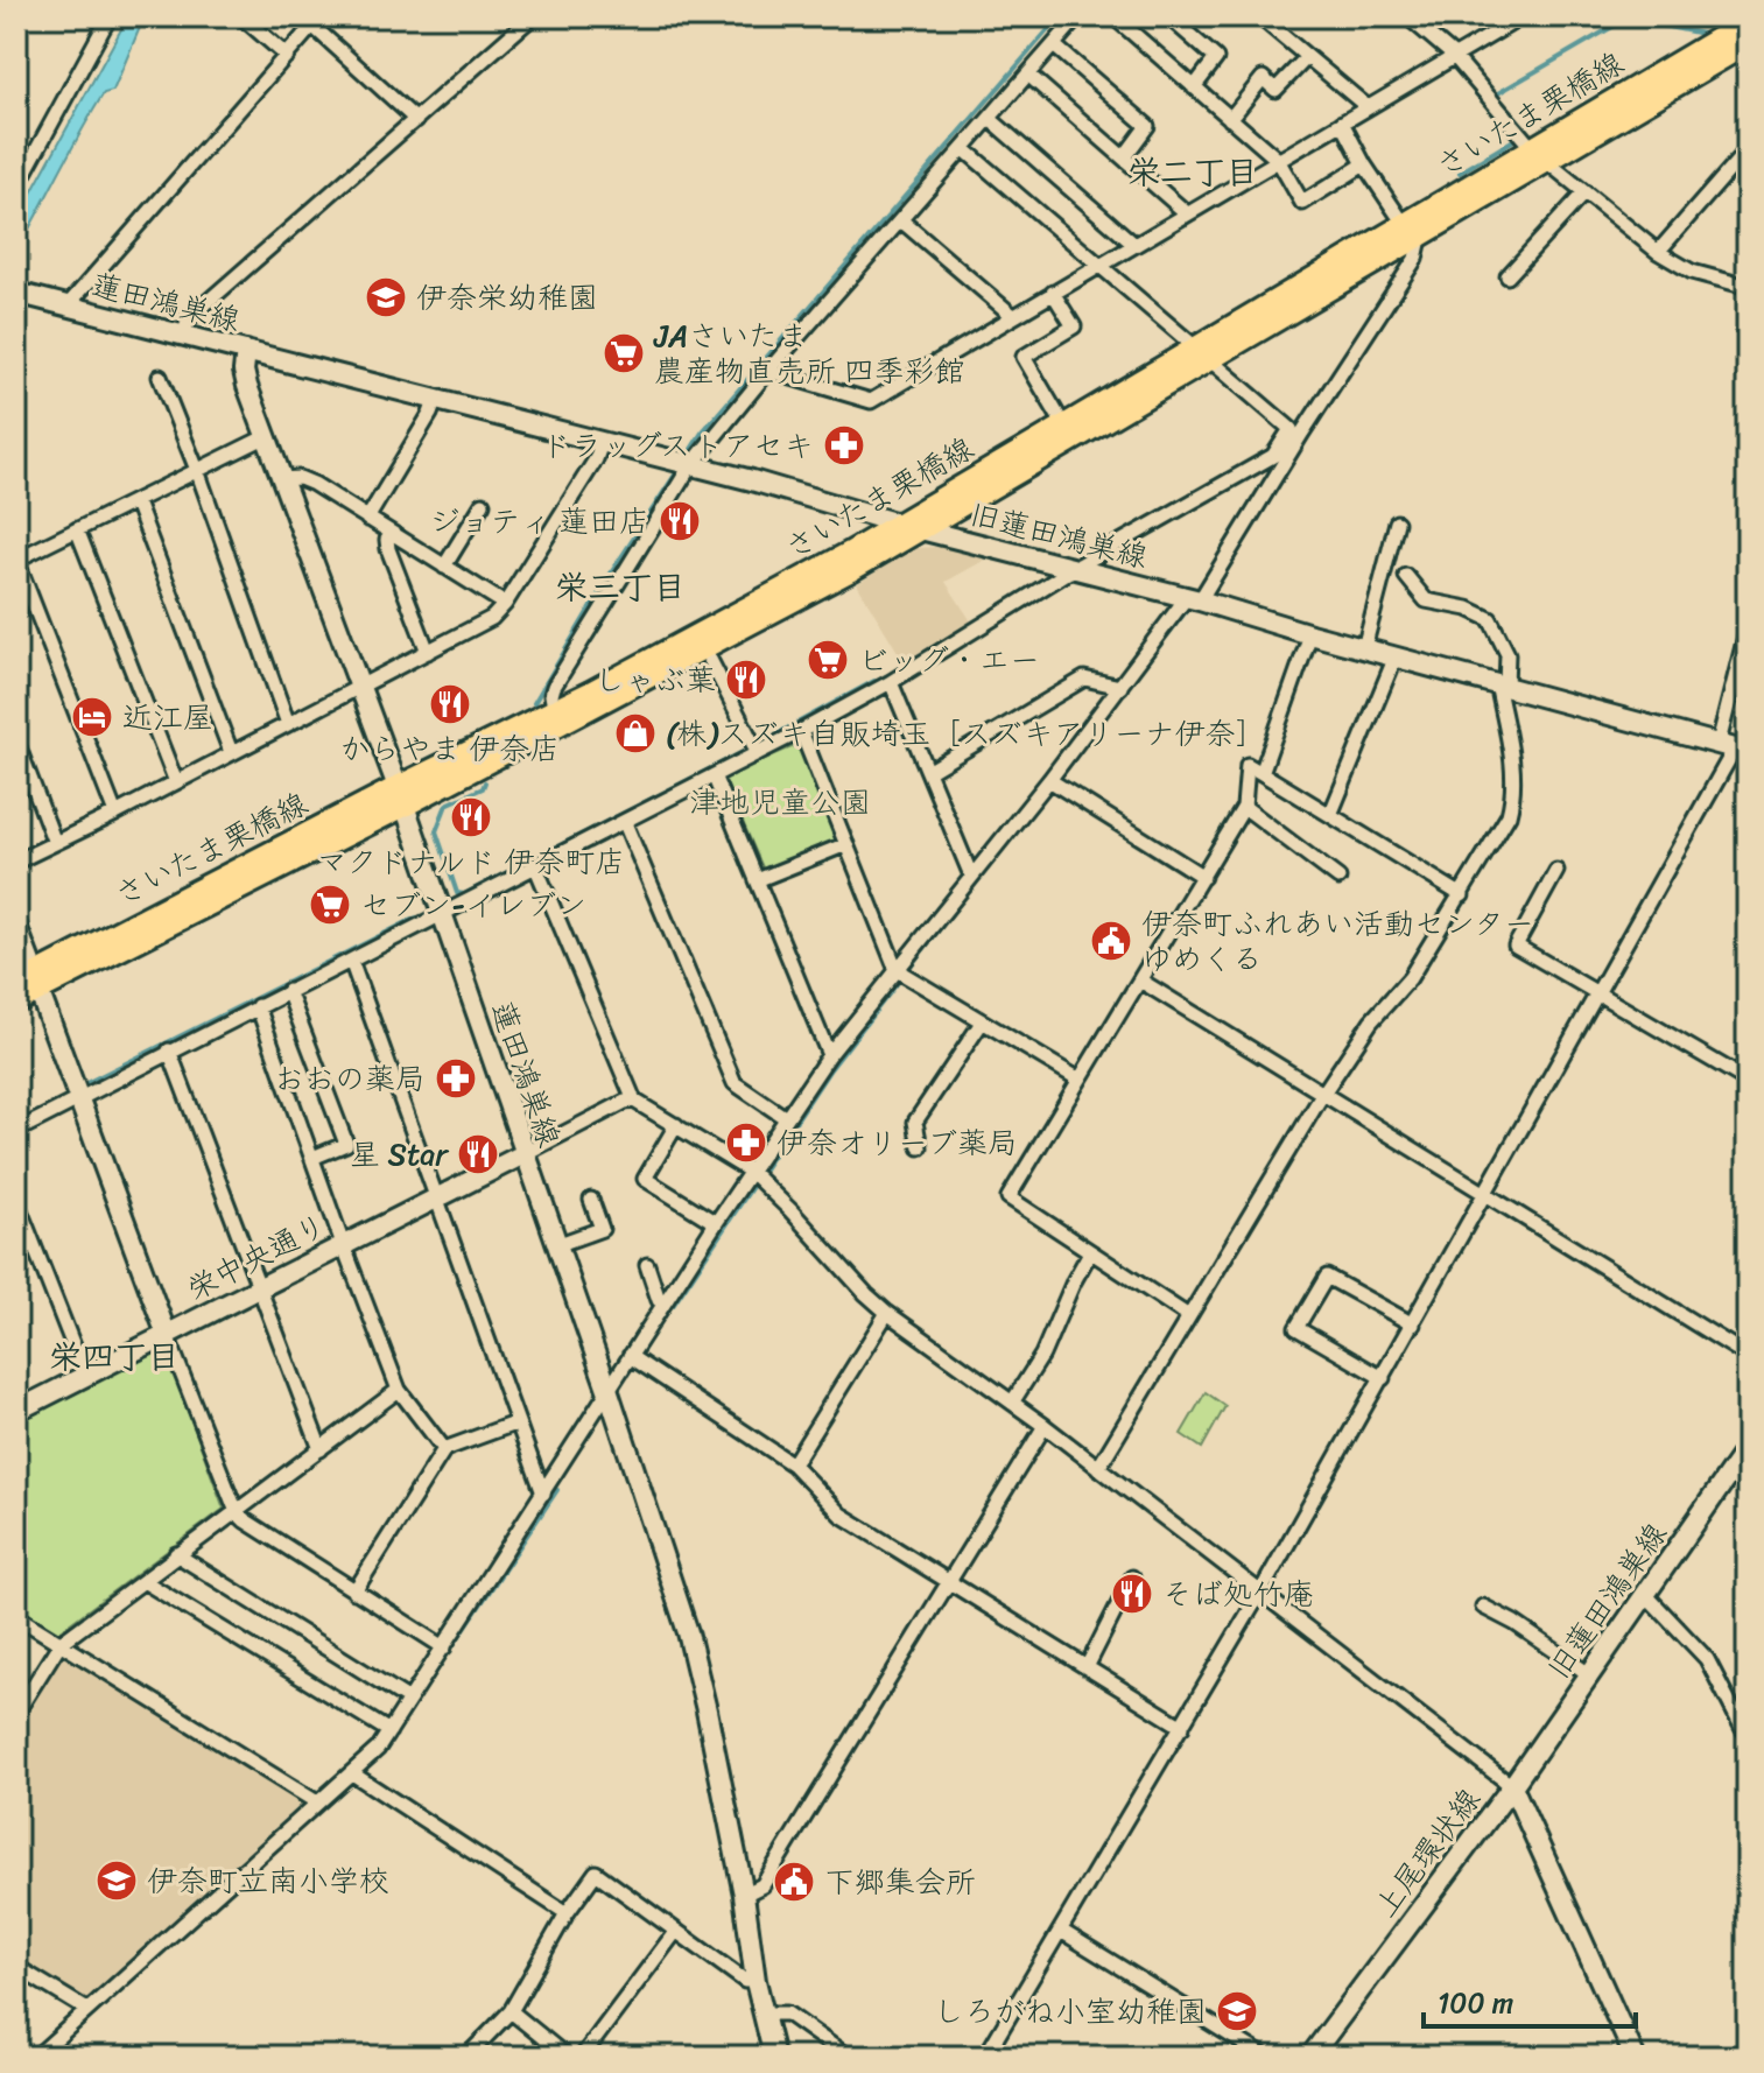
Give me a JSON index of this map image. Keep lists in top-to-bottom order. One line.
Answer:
{"streets":{"main road":["さいたま栗橋線"],"street":["蓮田鴻巣線","旧蓮田鴻巣線","栄中央通り","上尾環状線"]},"crossings":[["さいたま栗橋線","蓮田鴻巣線"],["さいたま栗橋線","旧蓮田鴻巣線"],["蓮田鴻巣線","旧蓮田鴻巣線"],["蓮田鴻巣線","栄中央通り"],["旧蓮田鴻巣線","上尾環状線"]],"districts":["栄二丁目","栄三丁目","栄四丁目"],"parks":["津地児童公園"],"places":{"school or university":["伊奈栄幼稚園","伊奈町立南小学校","しろがね小室幼稚園"],"supermarket":["JAさいたま 農産物直売所 四季彩館","ビッグ・エー","セブン-イレブン"],"pharmacy":["ドラッグストアセキ","おおの薬局","伊奈オリーブ薬局"],"restaurant":["ジョティ 蓮田店","しゃぶ葉","からやま 伊奈店","マクドナルド 伊奈町店","星 Star","そば処竹庵"],"hotel":["近江屋"],"shop":["(株)スズキ自販埼玉［スズキアリーナ伊奈］"],"public building":["伊奈町ふれあい活動センター ゆめくる","下郷集会所"]},"scale_bar":"100 m"}
